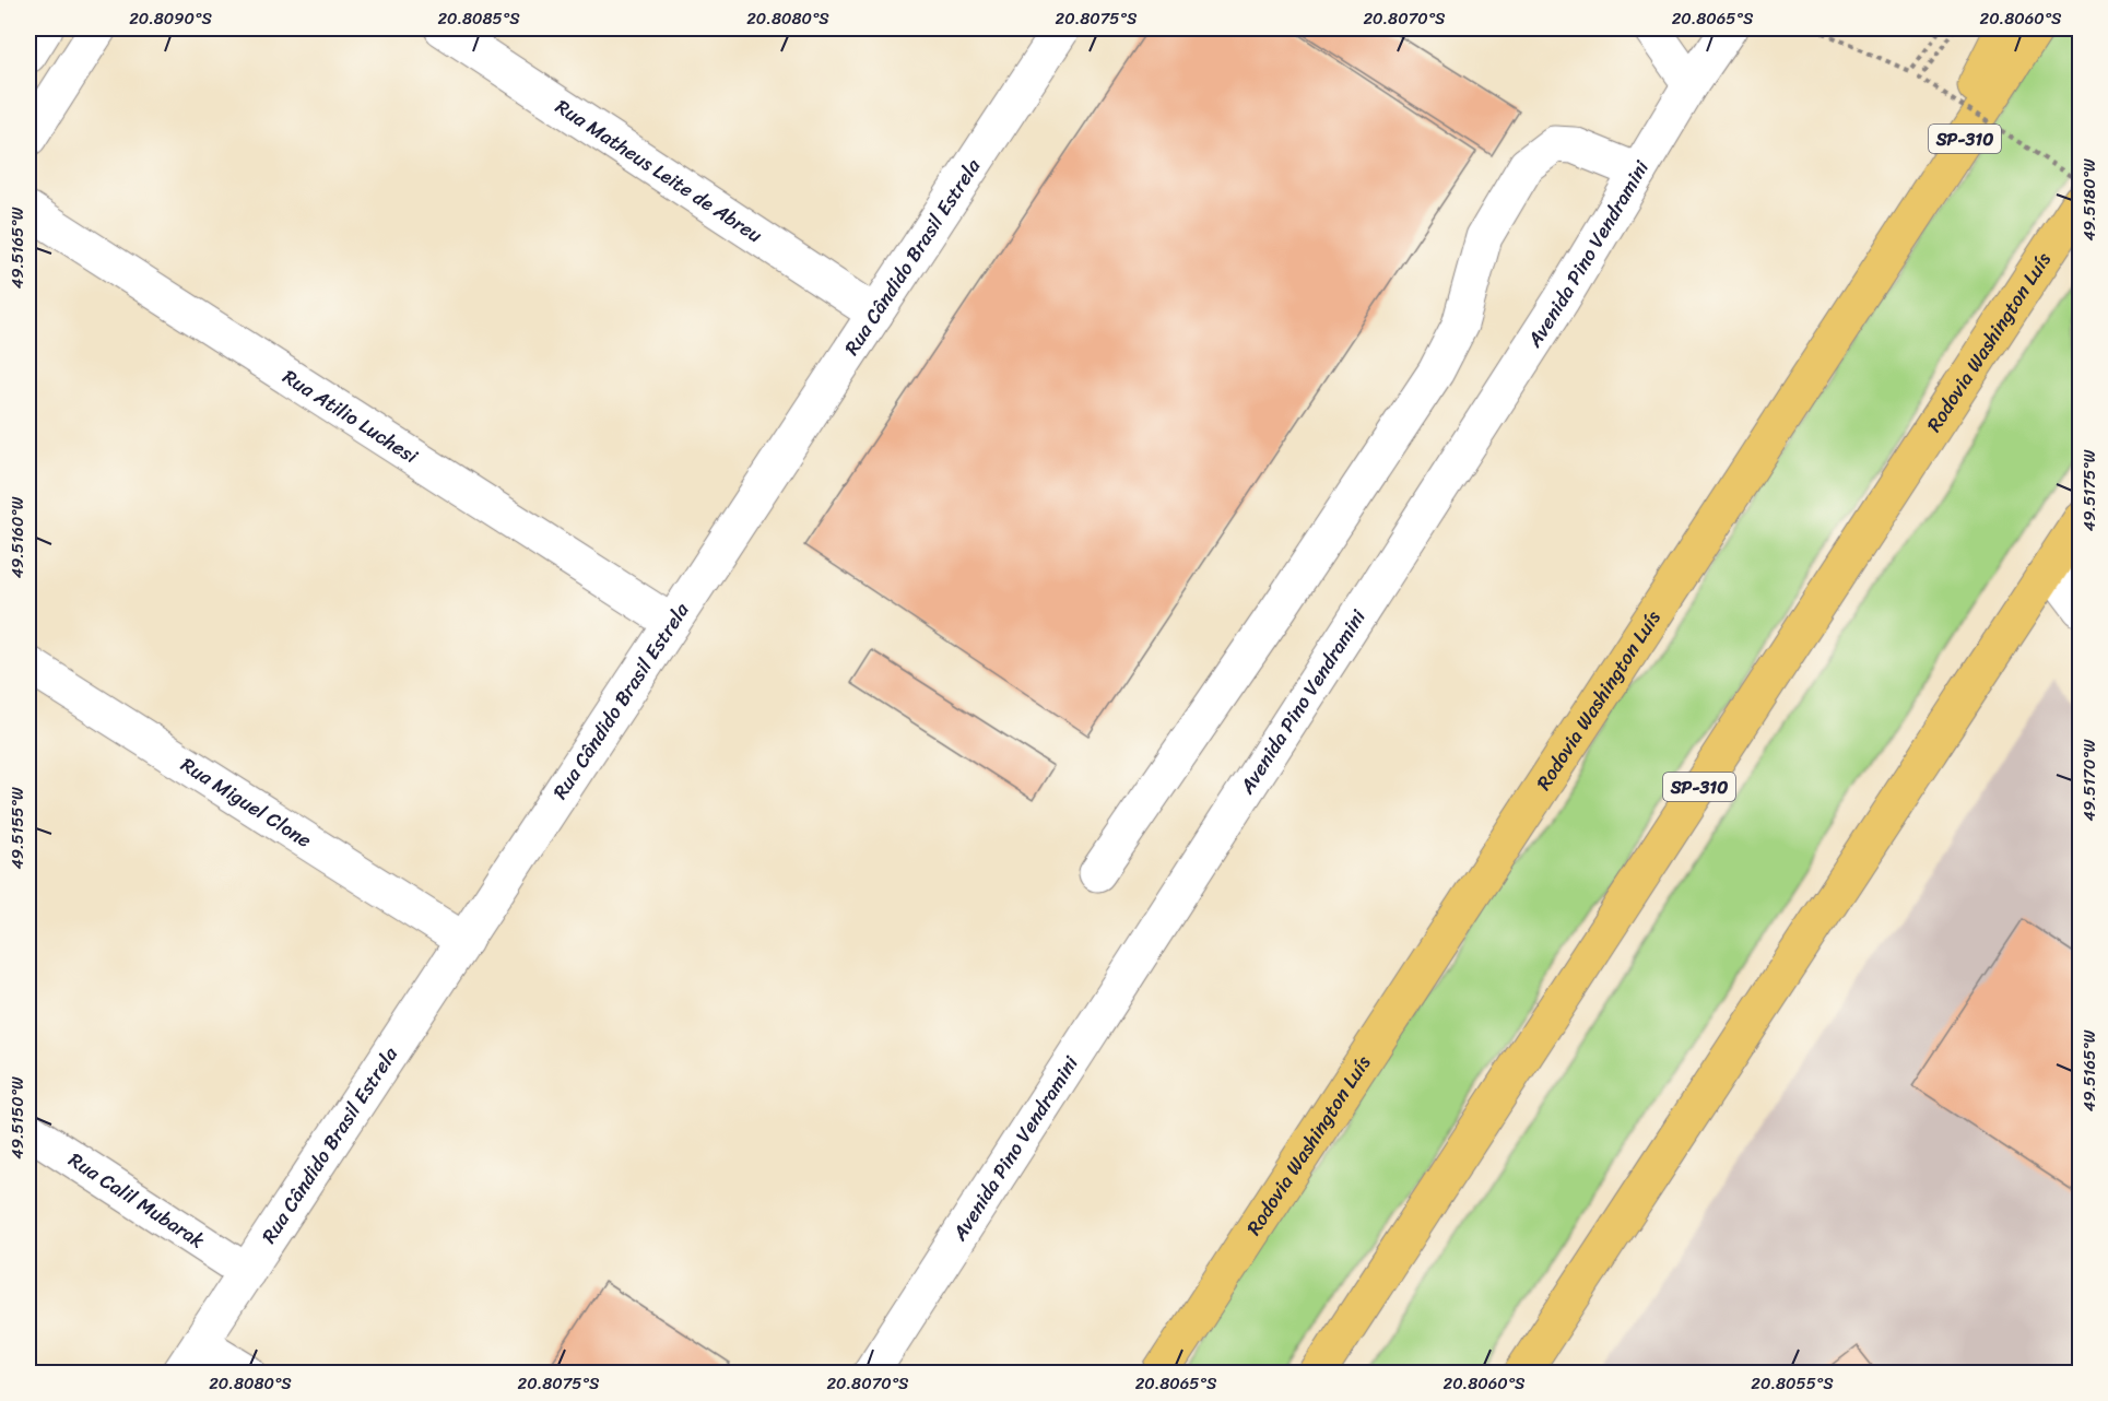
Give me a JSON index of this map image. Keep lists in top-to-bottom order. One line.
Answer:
{"streets":{"main road":["SP-310","Rodovia Washington Luís"],"street":["Rua Matheus Leite de Abreu","Avenida Pino Vendramini","Rua Cândido Brasil Estrela","Rua Atilio Luchesi","Rua Miguel Clone","Rua Calil Mubarak"]},"crossings":[["Rua Matheus Leite de Abreu","Rua Cândido Brasil Estrela"],["Rua Cândido Brasil Estrela","Rua Atilio Luchesi"],["Rua Cândido Brasil Estrela","Rua Miguel Clone"],["Rua Cândido Brasil Estrela","Rua Calil Mubarak"]],"coordinates":["20.8090°S","20.8085°S","20.8080°S","20.8075°S","20.8070°S","20.8065°S","20.8060°S","49.5180°W","49.5165°W","49.5175°W","49.5160°W","49.5170°W","49.5155°W","49.5150°W","20.8055°S"]}
